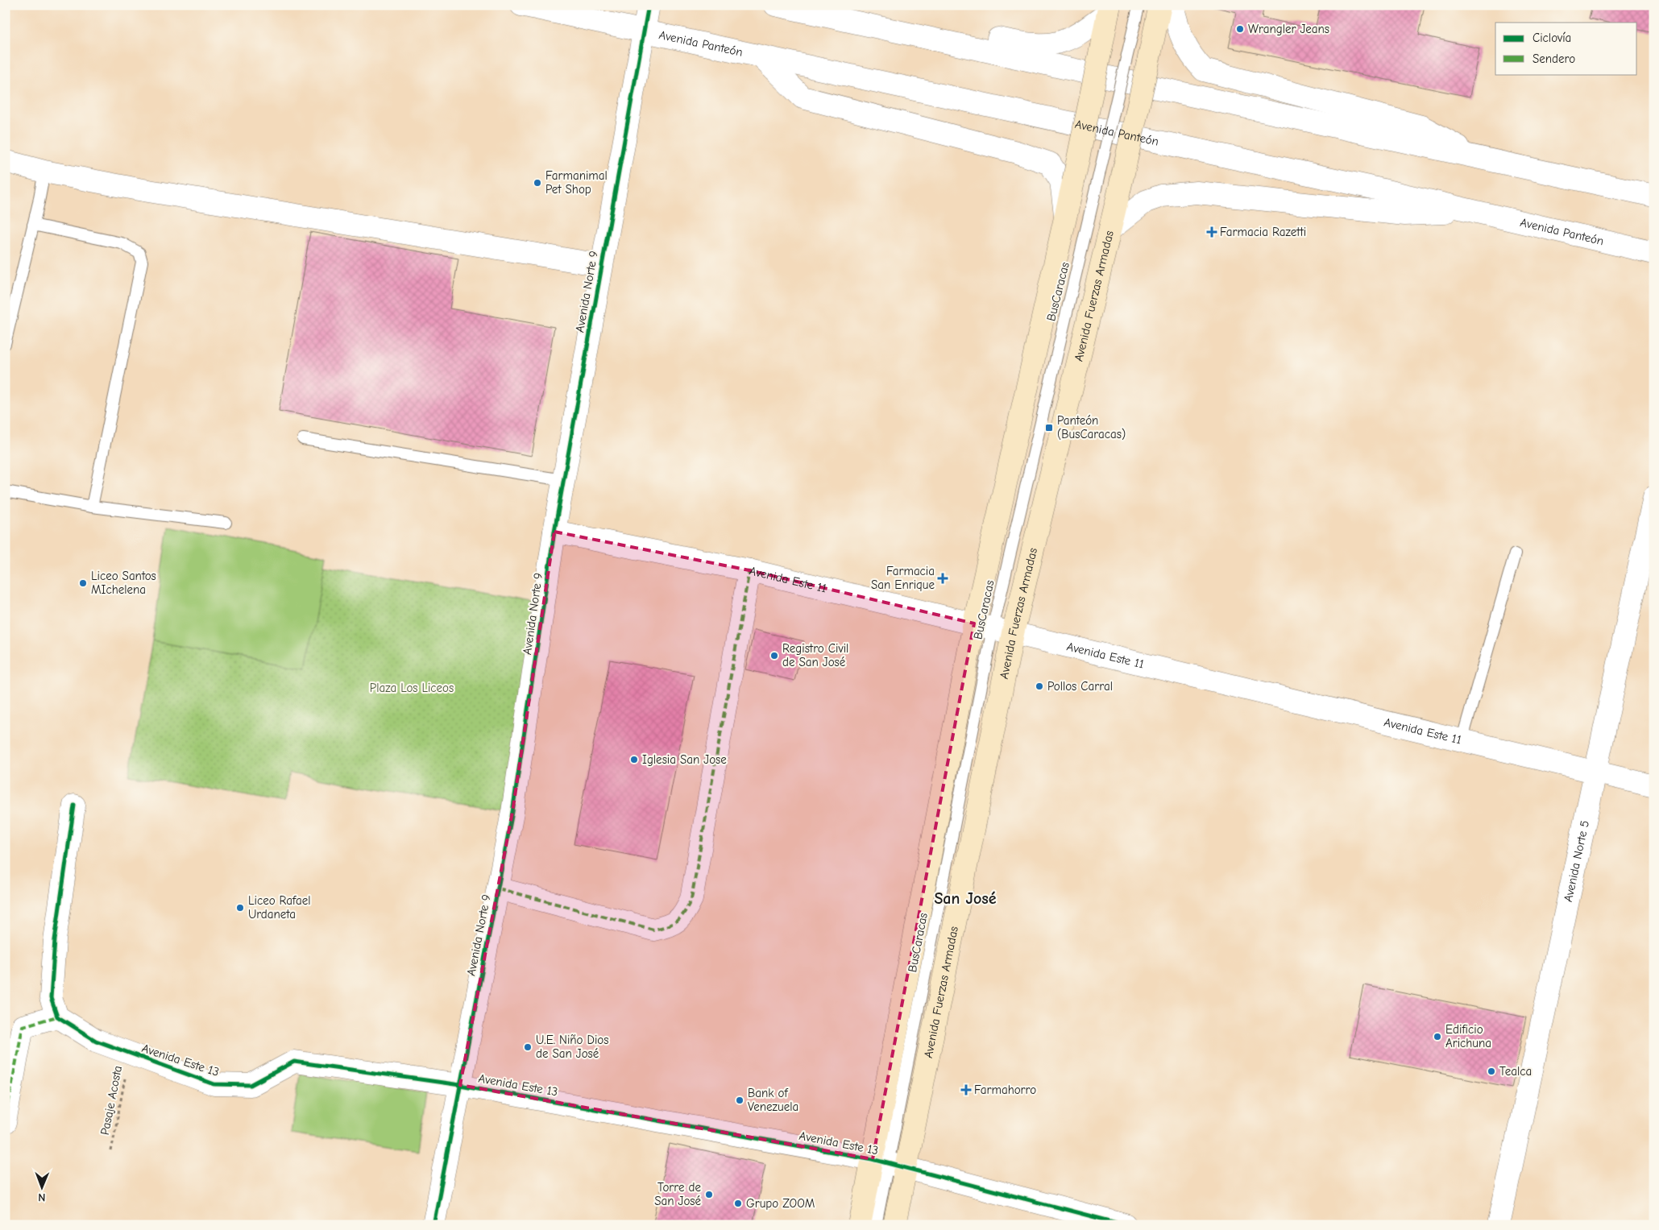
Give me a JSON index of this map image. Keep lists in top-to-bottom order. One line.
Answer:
{"streets":{"main road":["Avenida Fuerzas Armadas"],"street":["Avenida Panteón","Avenida Norte 9","Avenida Este 11","Avenida Norte 5","Avenida Este 13"],"lane":["BusCaracas"],"path":["Pasaje Acosta"]},"crossings":[["Avenida Panteón","Avenida Norte 9"],["Avenida Panteón","Avenida Fuerzas Armadas"],["Avenida Norte 9","Avenida Este 11"],["Avenida Norte 9","Avenida Este 13"],["BusCaracas","Avenida Fuerzas Armadas"],["BusCaracas","Avenida Este 11"],["Avenida Fuerzas Armadas","Avenida Este 11"],["Avenida Fuerzas Armadas","Avenida Este 13"],["Avenida Este 11","Avenida Norte 5"],["Avenida Este 13","Pasaje Acosta"]],"districts":["San José"],"parks":["Plaza Los Liceos"],"places":{"other":["Wrangler Jeans","Farmanimal Pet Shop","Liceo Santos MIchelena","Registro Civil de San José","Pollos Carral","Iglesia San Jose","Liceo Rafael Urdaneta","Edificio Arichuna","U.E. Niño Dios de San José","Tealca","Bank of Venezuela","Torre de San José","Grupo ZOOM"],"health":["Farmacia Razetti","Farmacia San Enrique","Farmahorro"],"transit":["Panteón (BusCaracas)"]},"legend":["Ciclovía","Sendero"],"north":"bottom"}
